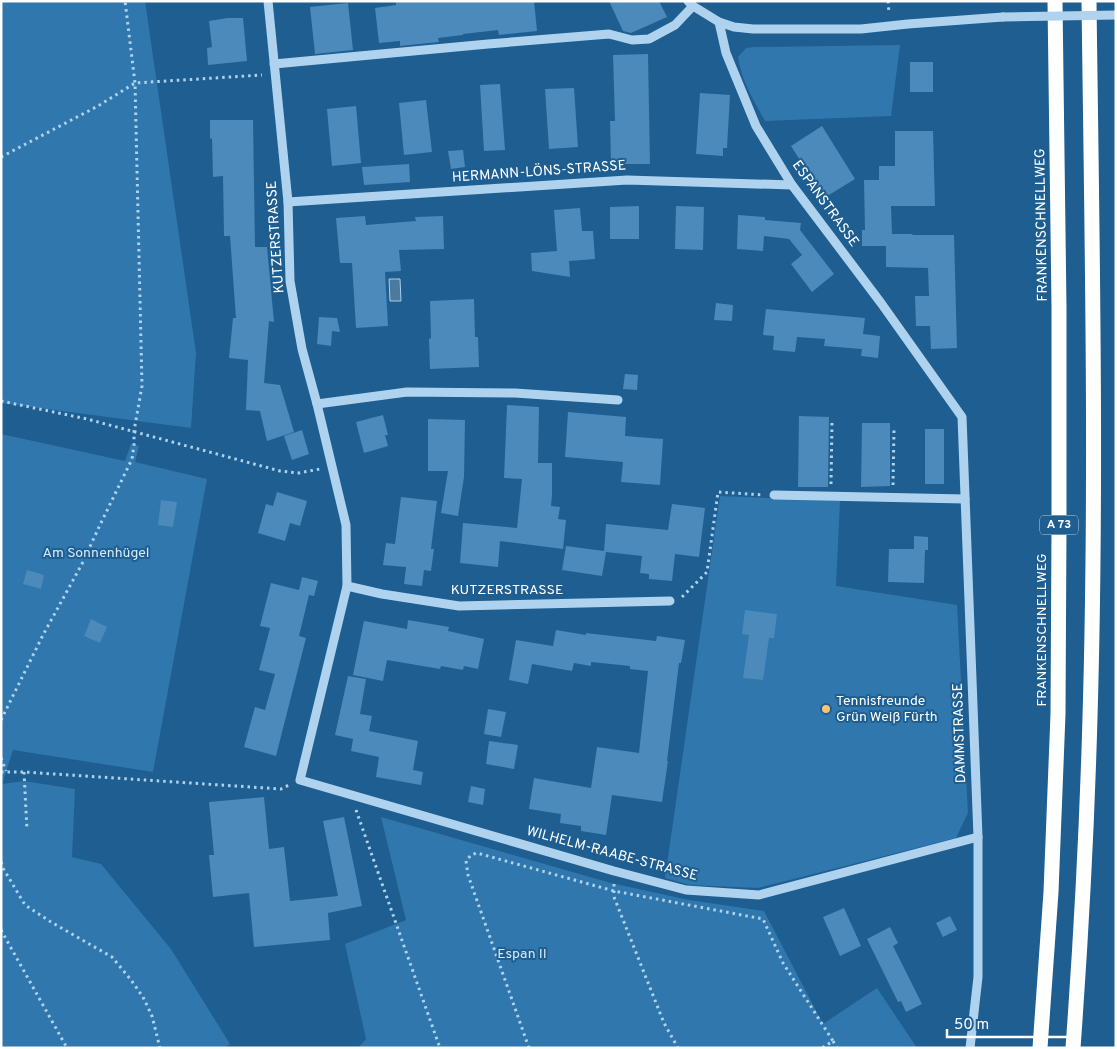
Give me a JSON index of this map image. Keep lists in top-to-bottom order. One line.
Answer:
{"streets":{"highway":["FRANKENSCHNELLWEG","A 73"],"street":["HERMANN-LÖNS-STRASSE","ESPANSTRASSE","KUTZERSTRASSE","DAMMSTRASSE","WILHELM-RAABE-STRASSE"]},"crossings":[["HERMANN-LÖNS-STRASSE","ESPANSTRASSE"],["HERMANN-LÖNS-STRASSE","KUTZERSTRASSE"],["ESPANSTRASSE","DAMMSTRASSE"],["KUTZERSTRASSE","WILHELM-RAABE-STRASSE"],["DAMMSTRASSE","WILHELM-RAABE-STRASSE"]],"parks":["Am Sonnenhügel","Espan II"],"places":["Tennisfreunde Grün Weiß Fürth"],"scale_bar":"50 m"}
